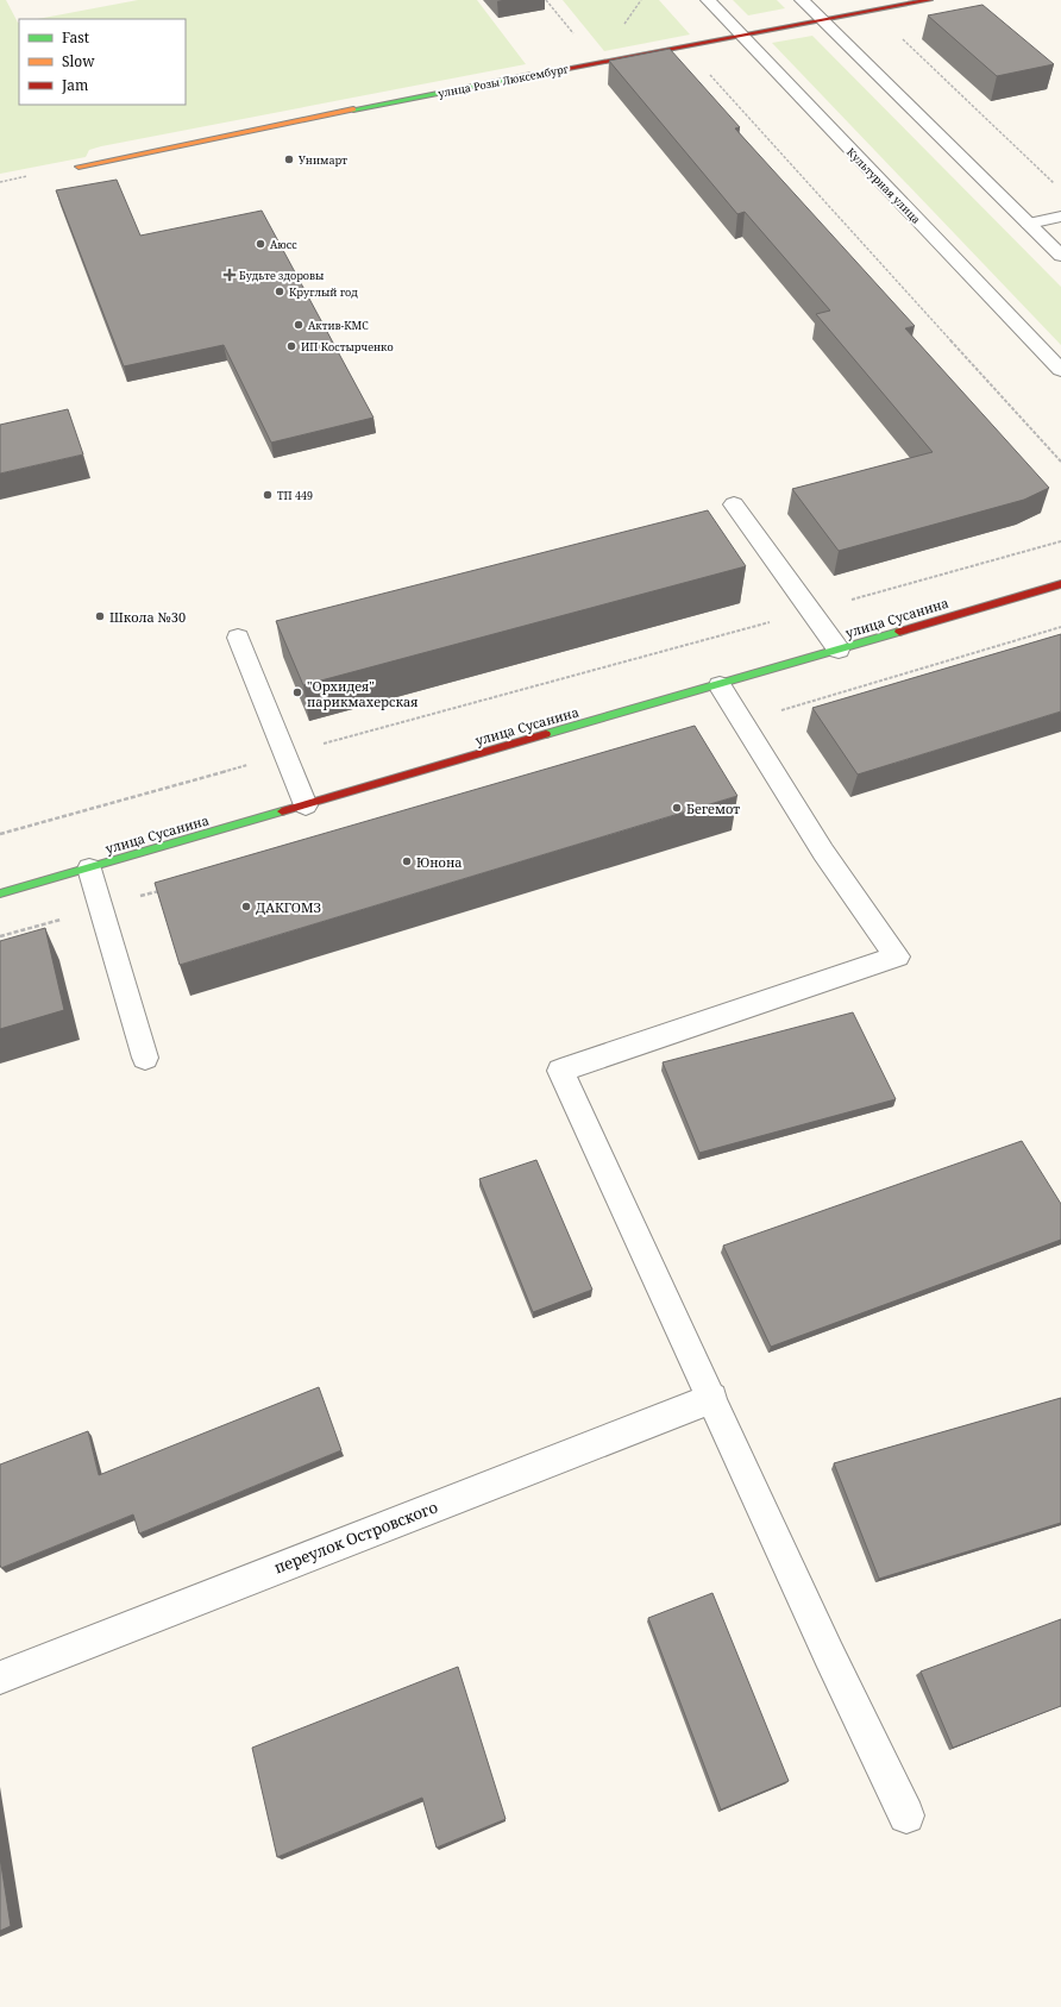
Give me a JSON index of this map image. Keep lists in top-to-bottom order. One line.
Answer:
{"streets":{"street":["улица Розы Люксембург","Культурная улица","улица Сусанина","переулок Островского"]},"crossings":[["улица Розы Люксембург","Культурная улица"]],"places":{"other":["Унимарт","Аюсс","Круглый год","Актив-КМС","ИП Костырченко","ТП 449","Школа №30","\"Орхидея\" парикмахерская","Бегемот","Юнона","ДАКГОМЗ"],"health":["Будьте здоровы"]},"legend":["Fast","Slow","Jam"]}
